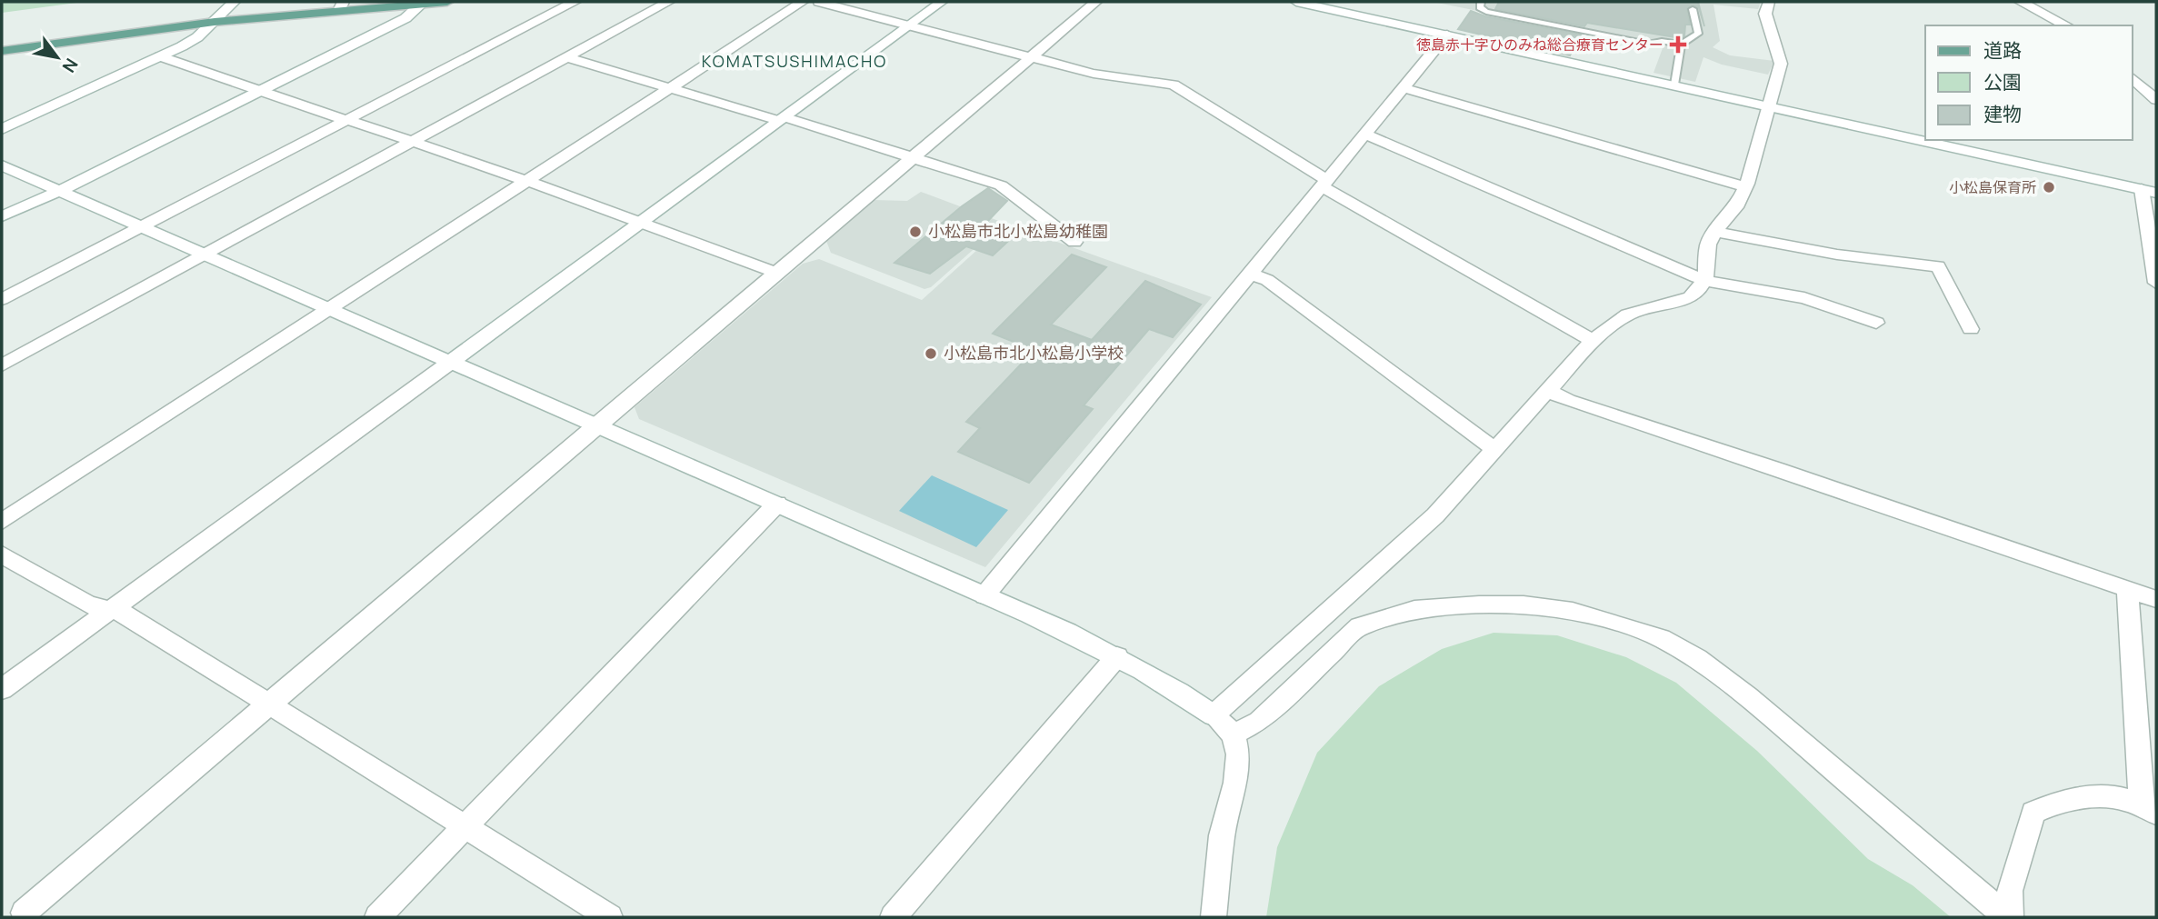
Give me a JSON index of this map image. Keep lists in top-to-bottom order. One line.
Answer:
{"districts":["KOMATSUSHIMACHO"],"places":{"health":["徳島赤十字ひのみね総合療育センター"],"other":["小松島保育所","小松島市北小松島幼稚園","小松島市北小松島小学校"]},"legend":["道路","公園","建物"],"north":"bottom right"}
